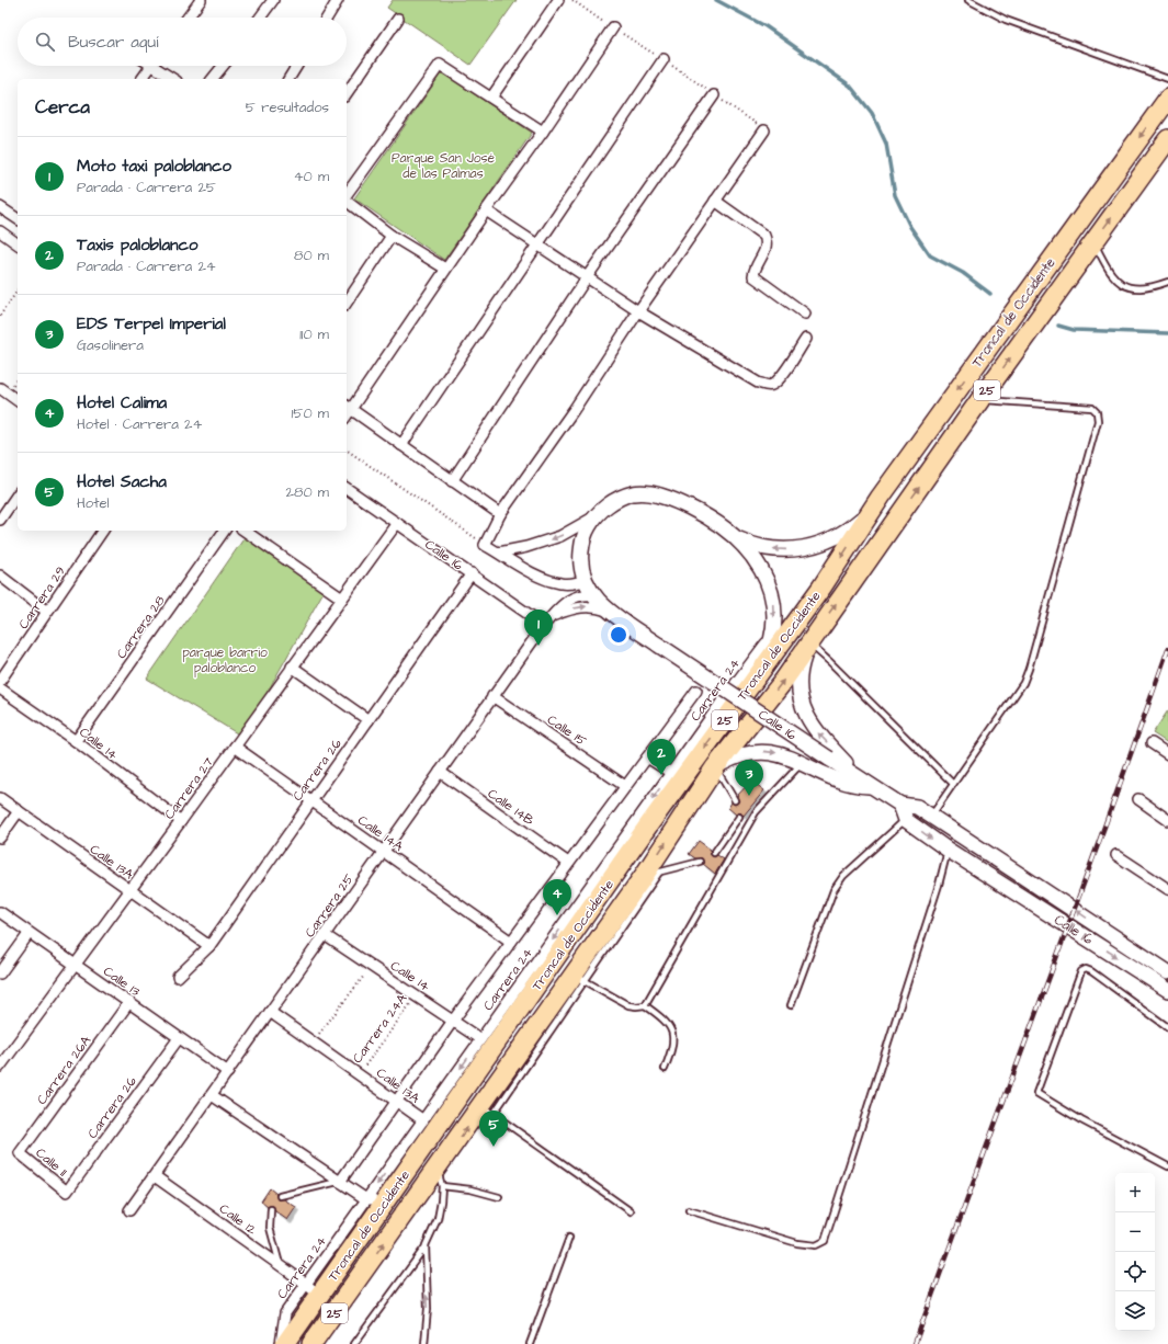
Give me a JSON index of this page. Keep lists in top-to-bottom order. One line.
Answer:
{"streets":{"highway":["Troncal de Occidente","25"],"street":["Calle 16","Carrera 29","Carrera 28","Carrera 24","Calle 15","Calle 14","Carrera 26","Carrera 27","Calle 14B","Calle 14A","Calle 13A","Carrera 25","Calle 13","Carrera 26A","Calle 11","Calle 12"],"path":["Carrera 24A"]},"crossings":[["Troncal de Occidente","Carrera 24"],["Troncal de Occidente","Calle 12"],["Calle 16","Carrera 26"],["Calle 16","Carrera 27"],["Calle 16","Carrera 25"],["Carrera 28","Calle 14"],["Carrera 24","Calle 14"],["Carrera 24","Calle 13A"],["Carrera 24","Calle 12"],["Calle 15","Carrera 25"],["Calle 14","Carrera 27"],["Calle 14","Carrera 25"],["Calle 14","Carrera 24A"],["Carrera 26","Calle 14A"],["Carrera 26","Calle 13A"],["Carrera 26","Calle 13"],["Carrera 26","Calle 11"],["Carrera 27","Calle 14A"],["Carrera 27","Calle 13A"],["Carrera 27","Calle 13"],["Calle 14B","Carrera 25"],["Calle 14A","Carrera 25"],["Calle 13A","Carrera 25"],["Calle 13A","Carrera 24A"],["Carrera 25","Calle 13"],["Carrera 25","Calle 12"],["Calle 13","Carrera 26A"],["Carrera 26A","Calle 11"]],"parks":["Parque San José de las Palmas","parque barrio paloblanco"],"page":{"search":"Buscar aquí","heading":["Cerca","5 resultados"],"list":[{"mark":"1","name":"Moto taxi paloblanco","note":"Parada · Carrera 25","value":"40 m"},{"mark":"2","name":"Taxis paloblanco","note":"Parada · Carrera 24","value":"80 m"},{"mark":"3","name":"EDS Terpel Imperial","note":"Gasolinera","value":"110 m"},{"mark":"4","name":"Hotel Calima","note":"Hotel · Carrera 24","value":"150 m"},{"mark":"5","name":"Hotel Sacha","note":"Hotel","value":"280 m"}],"pins":["1","2","3","4","5"],"map_buttons":["+","−"]}}
